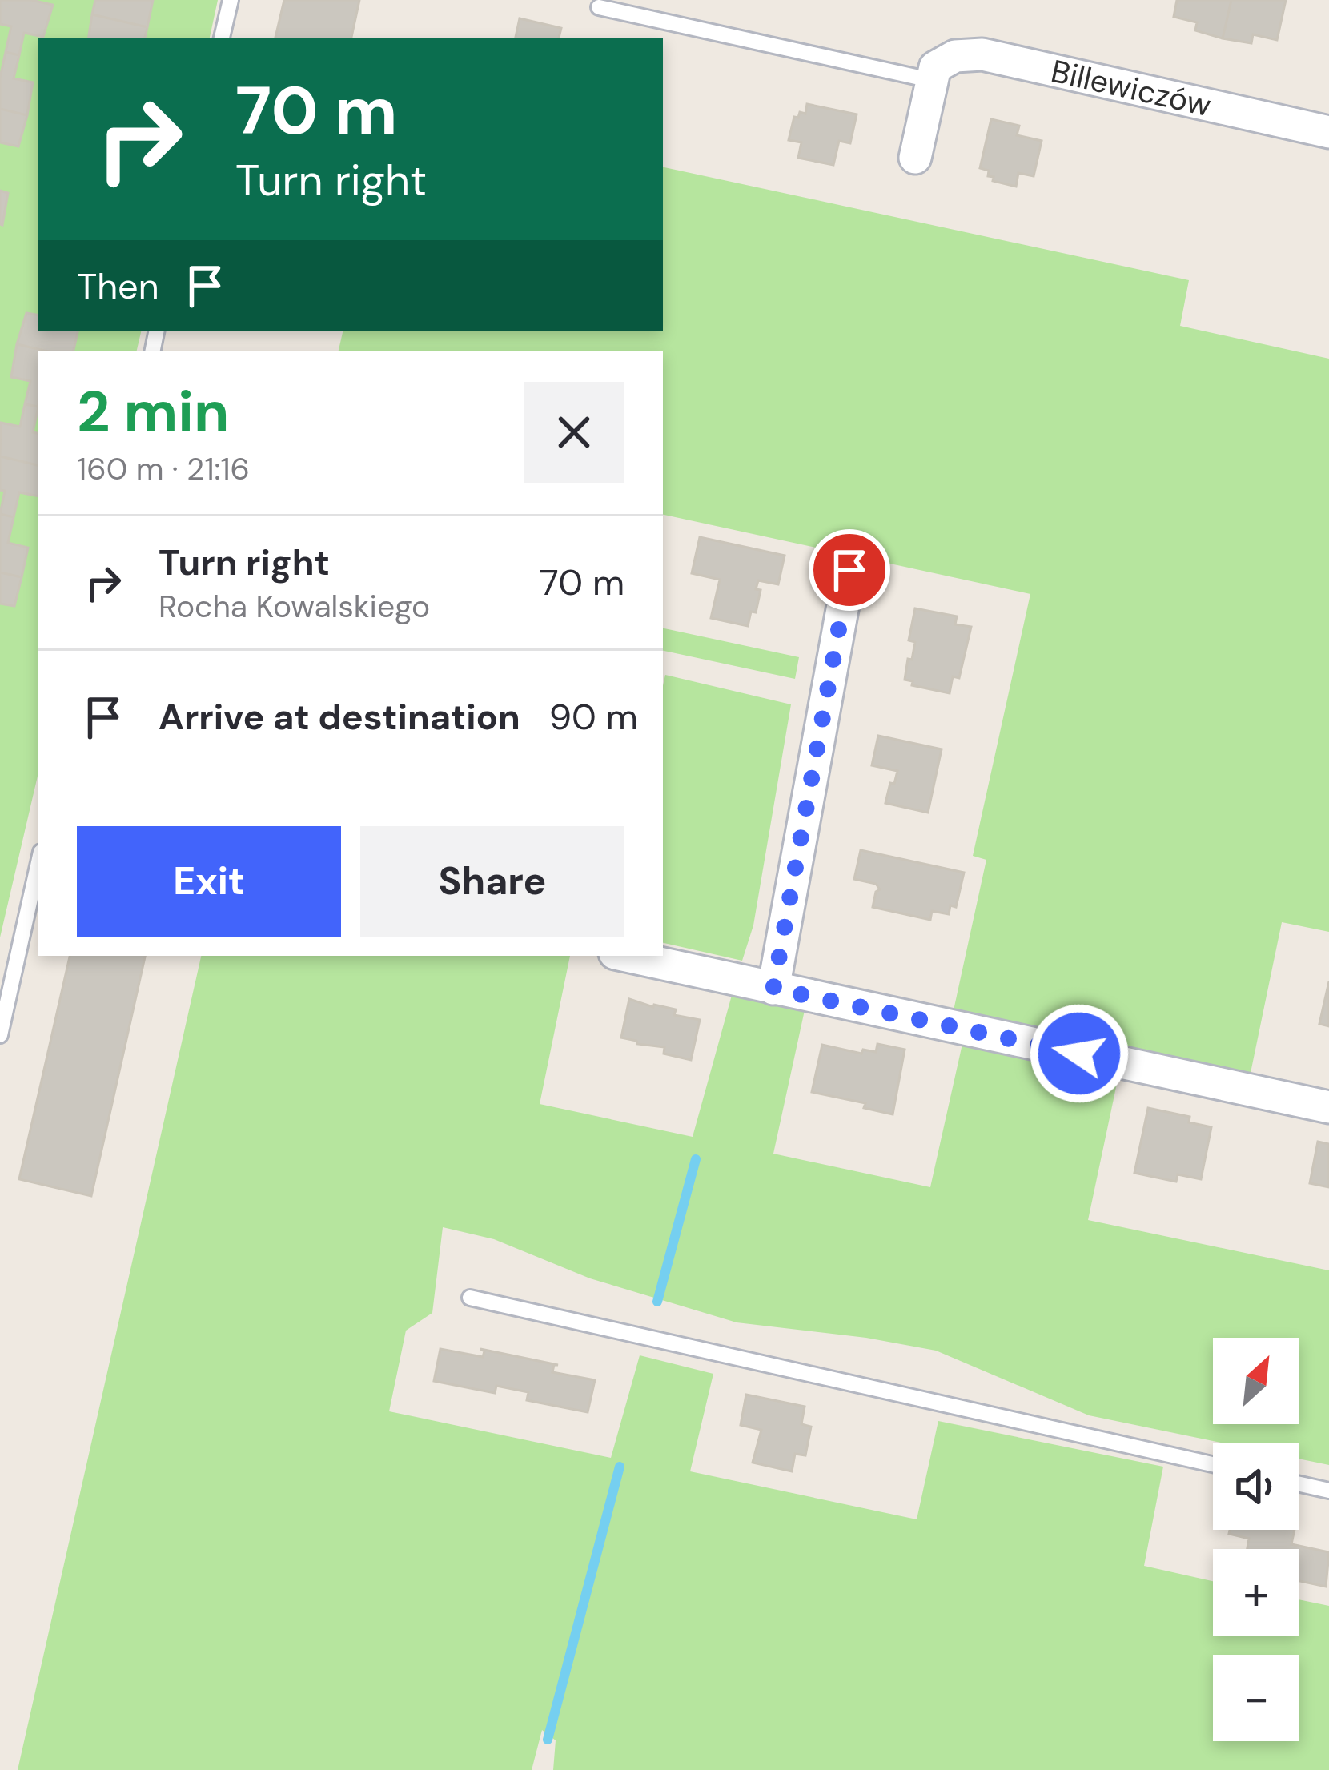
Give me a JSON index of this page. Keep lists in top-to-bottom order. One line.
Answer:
{"streets":{"street":["Billewiczów"]},"north":"top right","page":{"turn":["70 m","Turn right"],"then":"Then","heading":["2 min","160 m · 21:16"],"list":[{"name":"Turn right","note":"Rocha Kowalskiego","value":"70 m"},{"name":"Arrive at destination","value":"90 m"}],"buttons":["Exit","Share"],"map_buttons":["+","−"]}}
